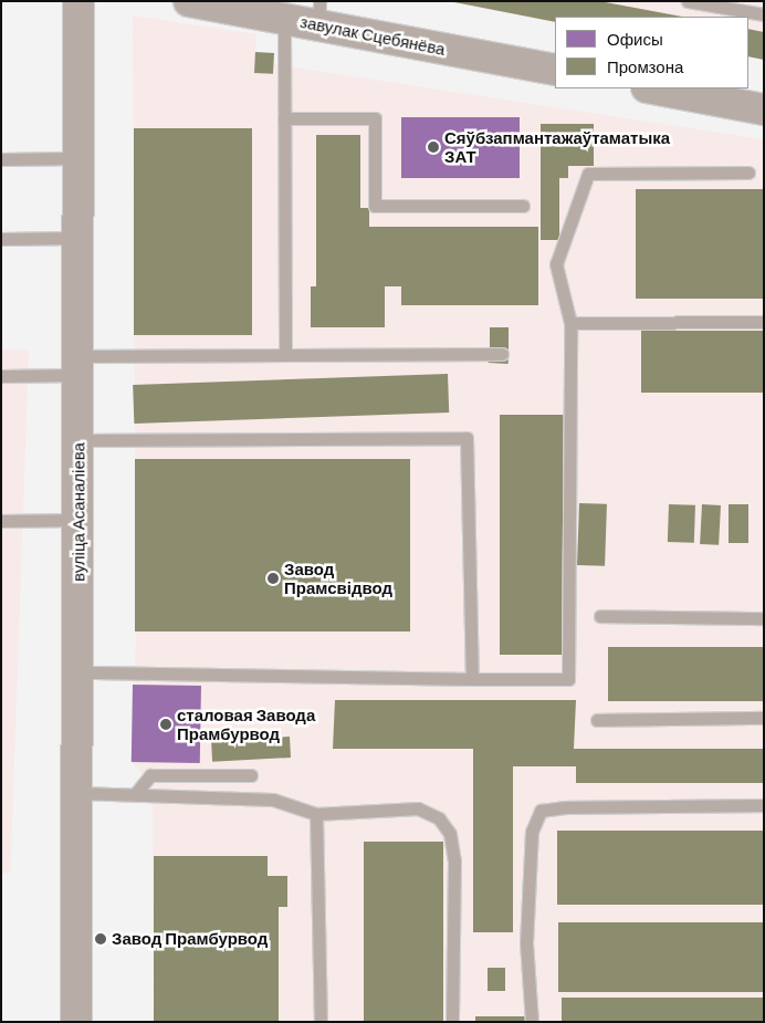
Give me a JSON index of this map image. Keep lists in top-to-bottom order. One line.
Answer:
{"streets":{"street":["завулак Сцебянёва","вуліца Асаналіева"]},"places":["Сяўбзапмантажаўтаматыка ЗАТ","Завод Прамсвідвод","сталовая Завода Прамбурвод","Завод Прамбурвод"],"legend":["Офисы","Промзона"]}
